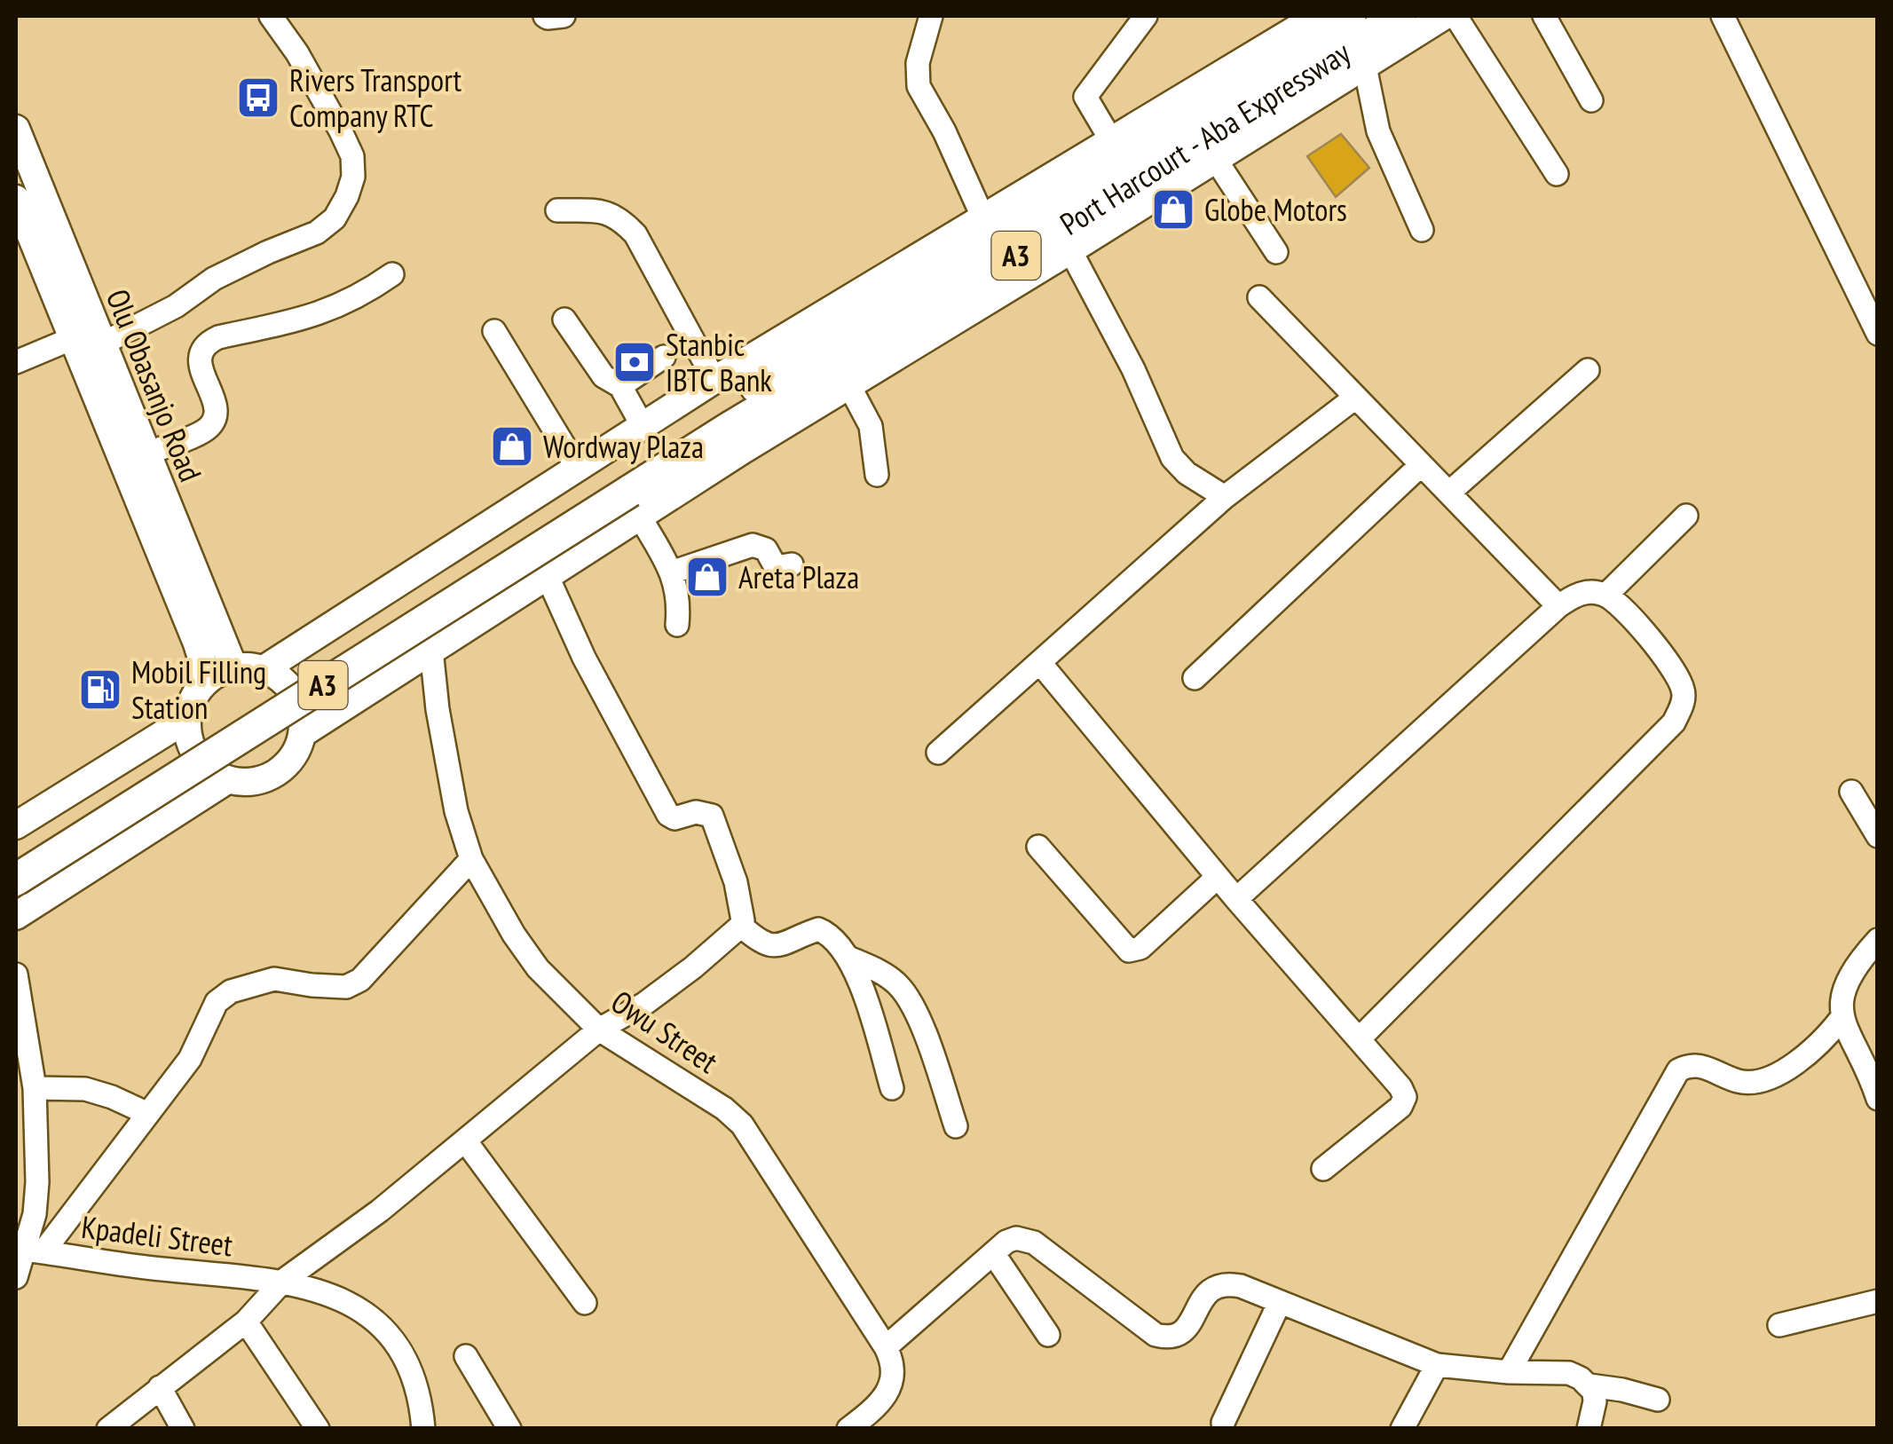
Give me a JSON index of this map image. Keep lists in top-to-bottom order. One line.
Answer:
{"streets":{"highway":["Port Harcourt - Aba Expressway","A3"],"main road":["Olu Obasanjo Road"],"street":["Owu Street","Kpadeli Street"]},"places":{"bus stop":["Rivers Transport Company RTC"],"shop":["Globe Motors","Wordway Plaza","Areta Plaza"],"bank":["Stanbic IBTC Bank"],"fuel station":["Mobil Filling Station"]}}
